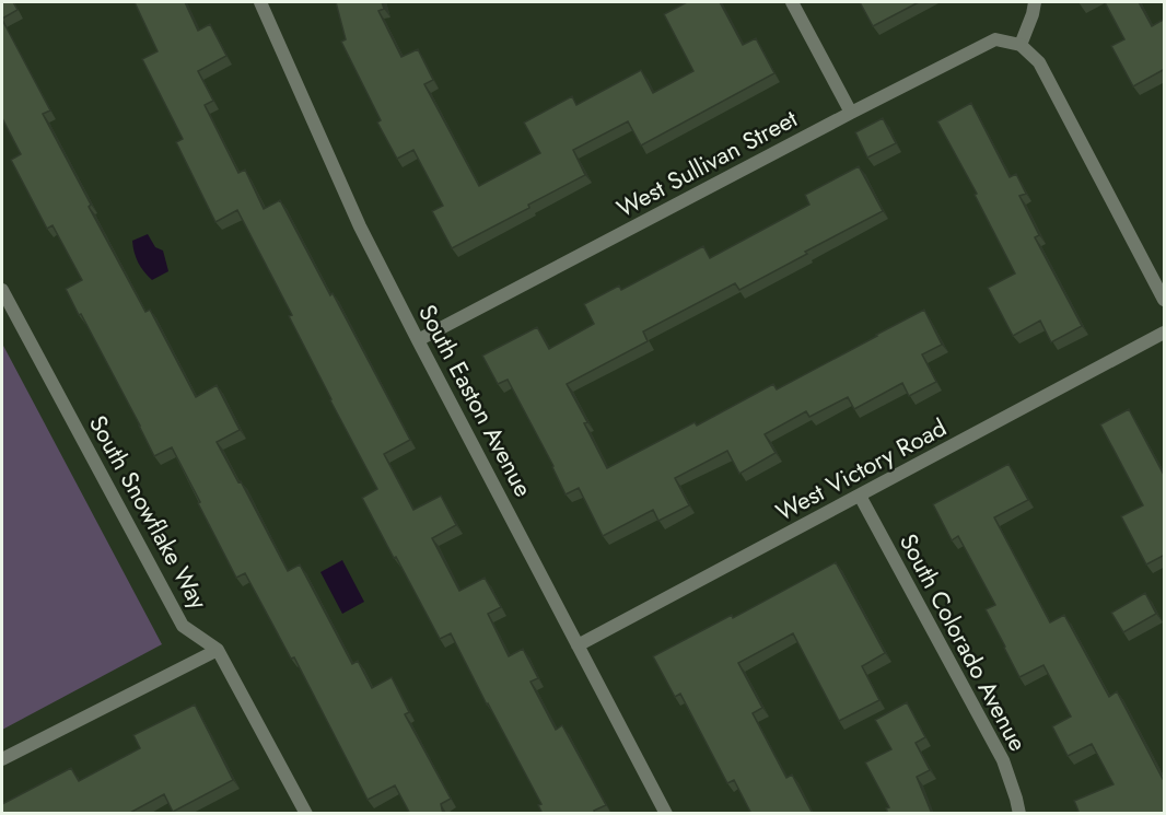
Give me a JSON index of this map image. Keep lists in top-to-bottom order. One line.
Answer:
{"streets":{"street":["West Sullivan Street","South Easton Avenue","West Victory Road","South Snowflake Way","South Colorado Avenue"]},"crossings":[["West Sullivan Street","South Easton Avenue"],["South Easton Avenue","West Victory Road"],["West Victory Road","South Colorado Avenue"]]}
